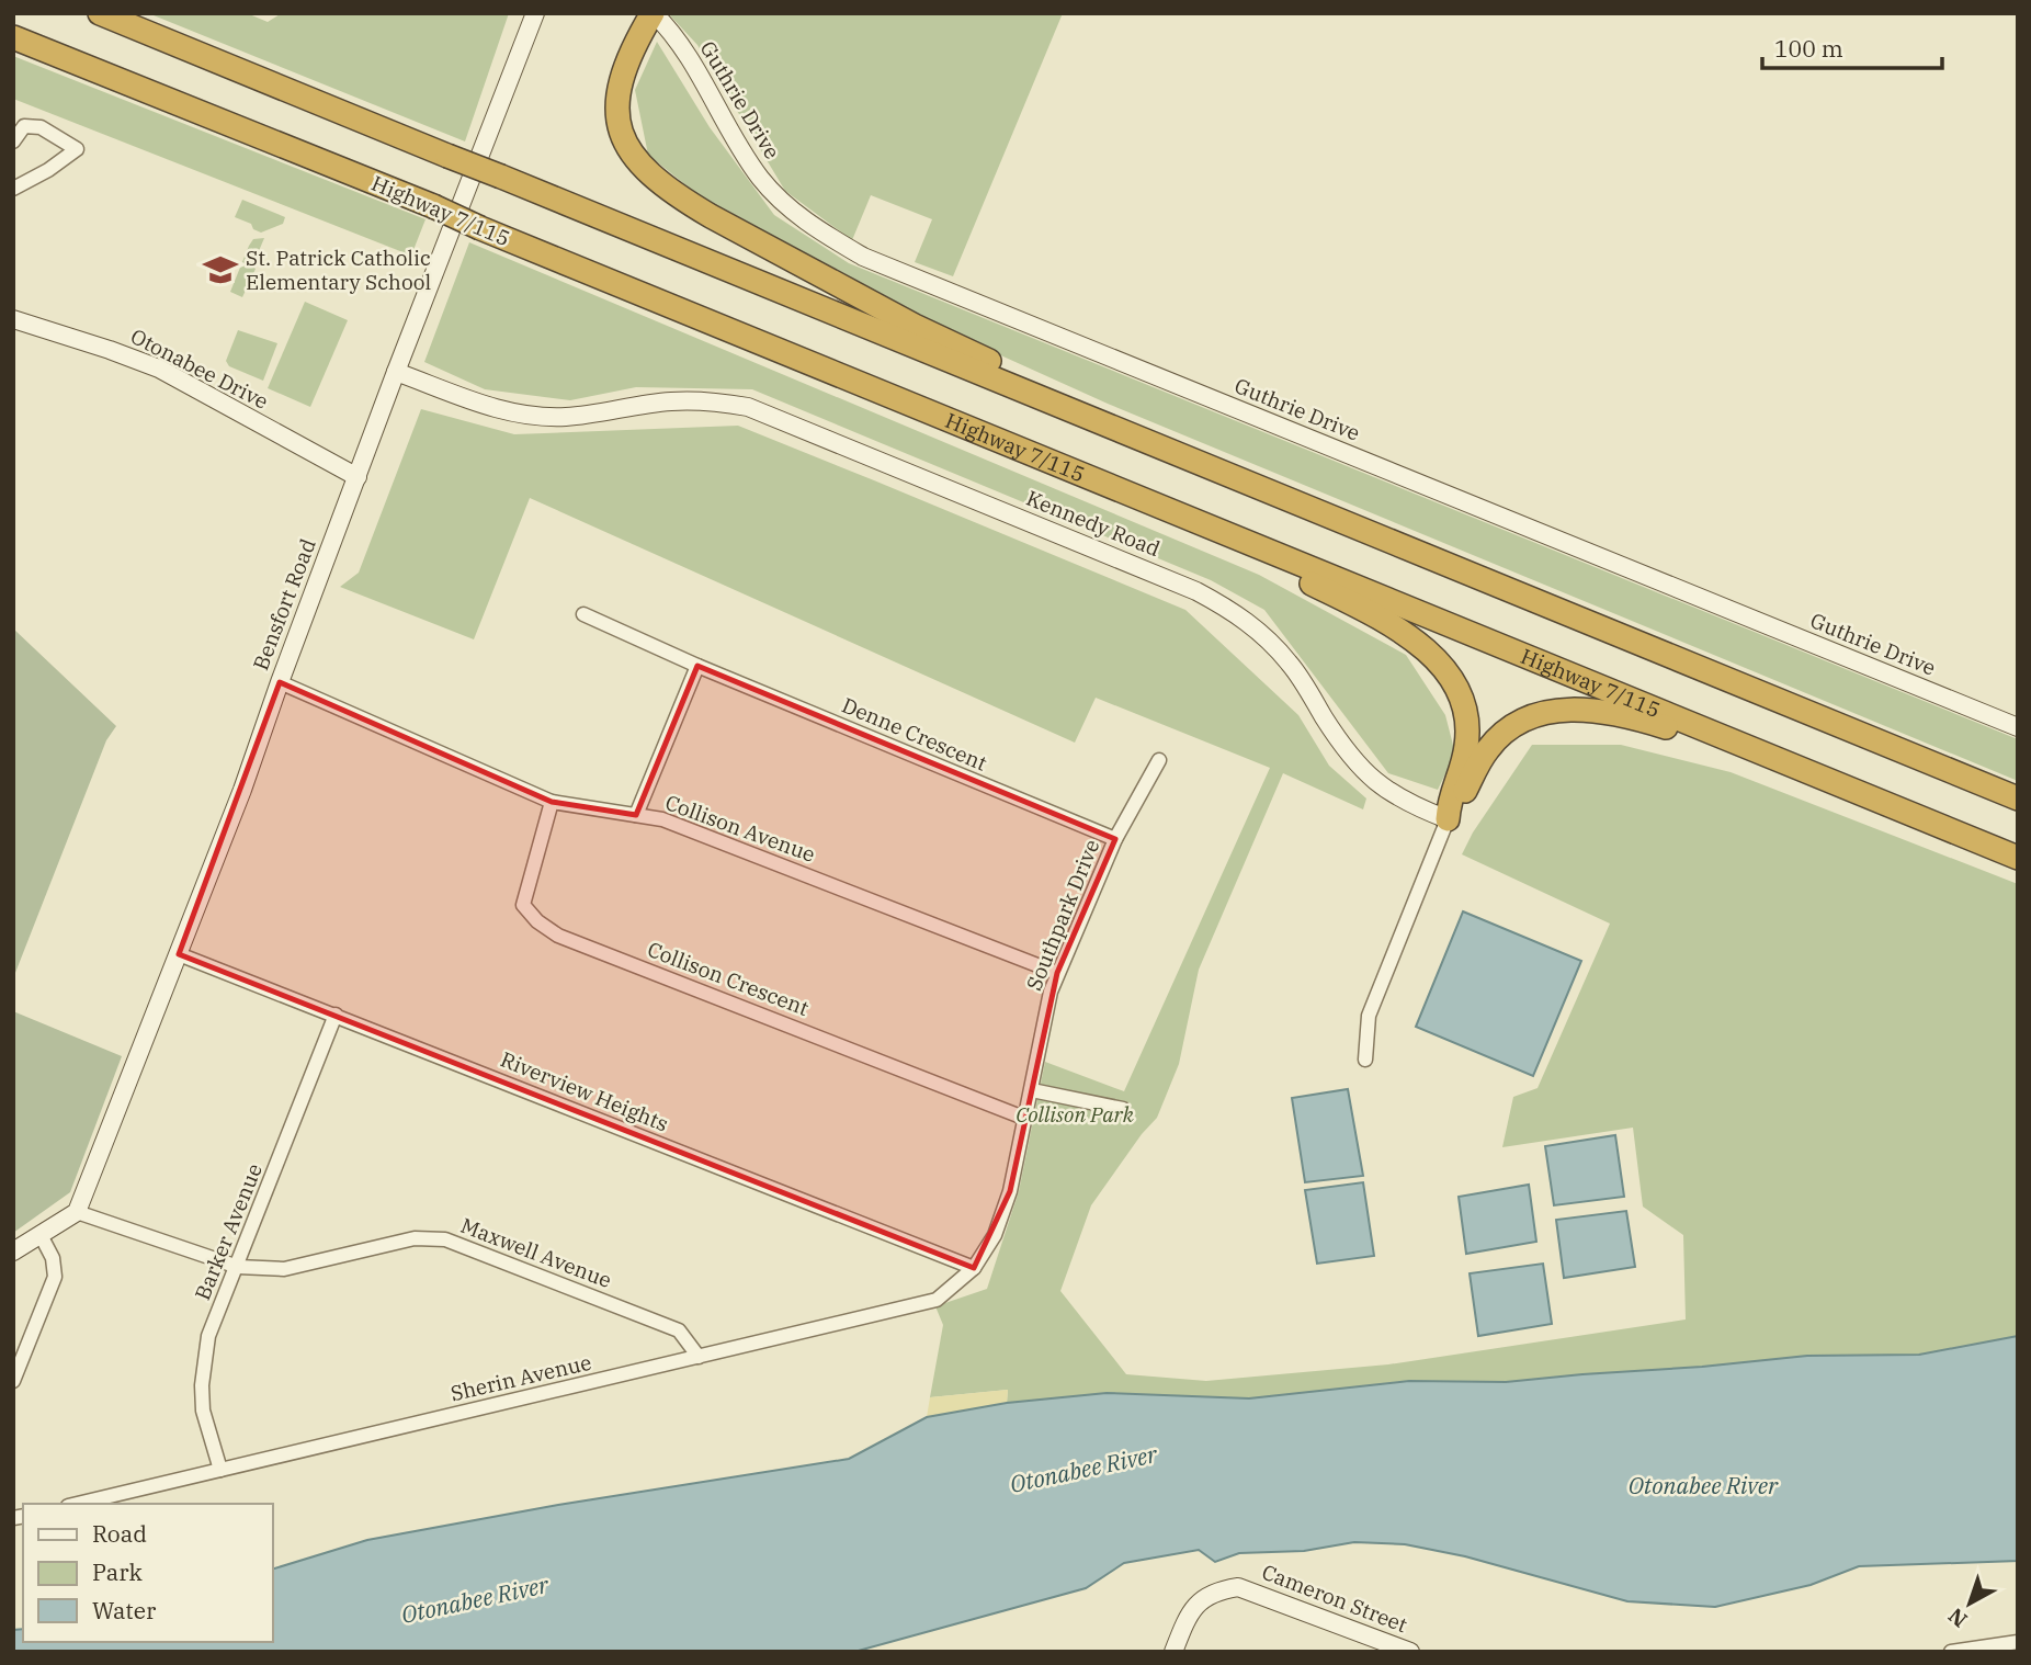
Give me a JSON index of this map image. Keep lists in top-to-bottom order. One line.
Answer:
{"streets":{"highway":["Highway 7/115"],"street":["Guthrie Drive","Otonabee Drive","Kennedy Road","Bensfort Road","Denne Crescent","Collison Avenue","Southpark Drive","Collison Crescent","Riverview Heights","Barker Avenue","Maxwell Avenue","Sherin Avenue","Cameron Street"]},"crossings":[["Otonabee Drive","Bensfort Road"],["Kennedy Road","Bensfort Road"],["Bensfort Road","Collison Avenue"],["Bensfort Road","Riverview Heights"],["Bensfort Road","Maxwell Avenue"],["Denne Crescent","Southpark Drive"],["Collison Avenue","Southpark Drive"],["Collison Avenue","Collison Crescent"],["Southpark Drive","Collison Crescent"],["Southpark Drive","Riverview Heights"],["Southpark Drive","Sherin Avenue"],["Riverview Heights","Barker Avenue"],["Riverview Heights","Sherin Avenue"],["Barker Avenue","Maxwell Avenue"],["Barker Avenue","Sherin Avenue"],["Maxwell Avenue","Sherin Avenue"]],"water":["Otonabee River"],"parks":["Collison Park"],"places":{"school or university":["St. Patrick Catholic Elementary School"]},"legend":["Road","Park","Water"],"scale_bar":"100 m","north":"bottom left"}
